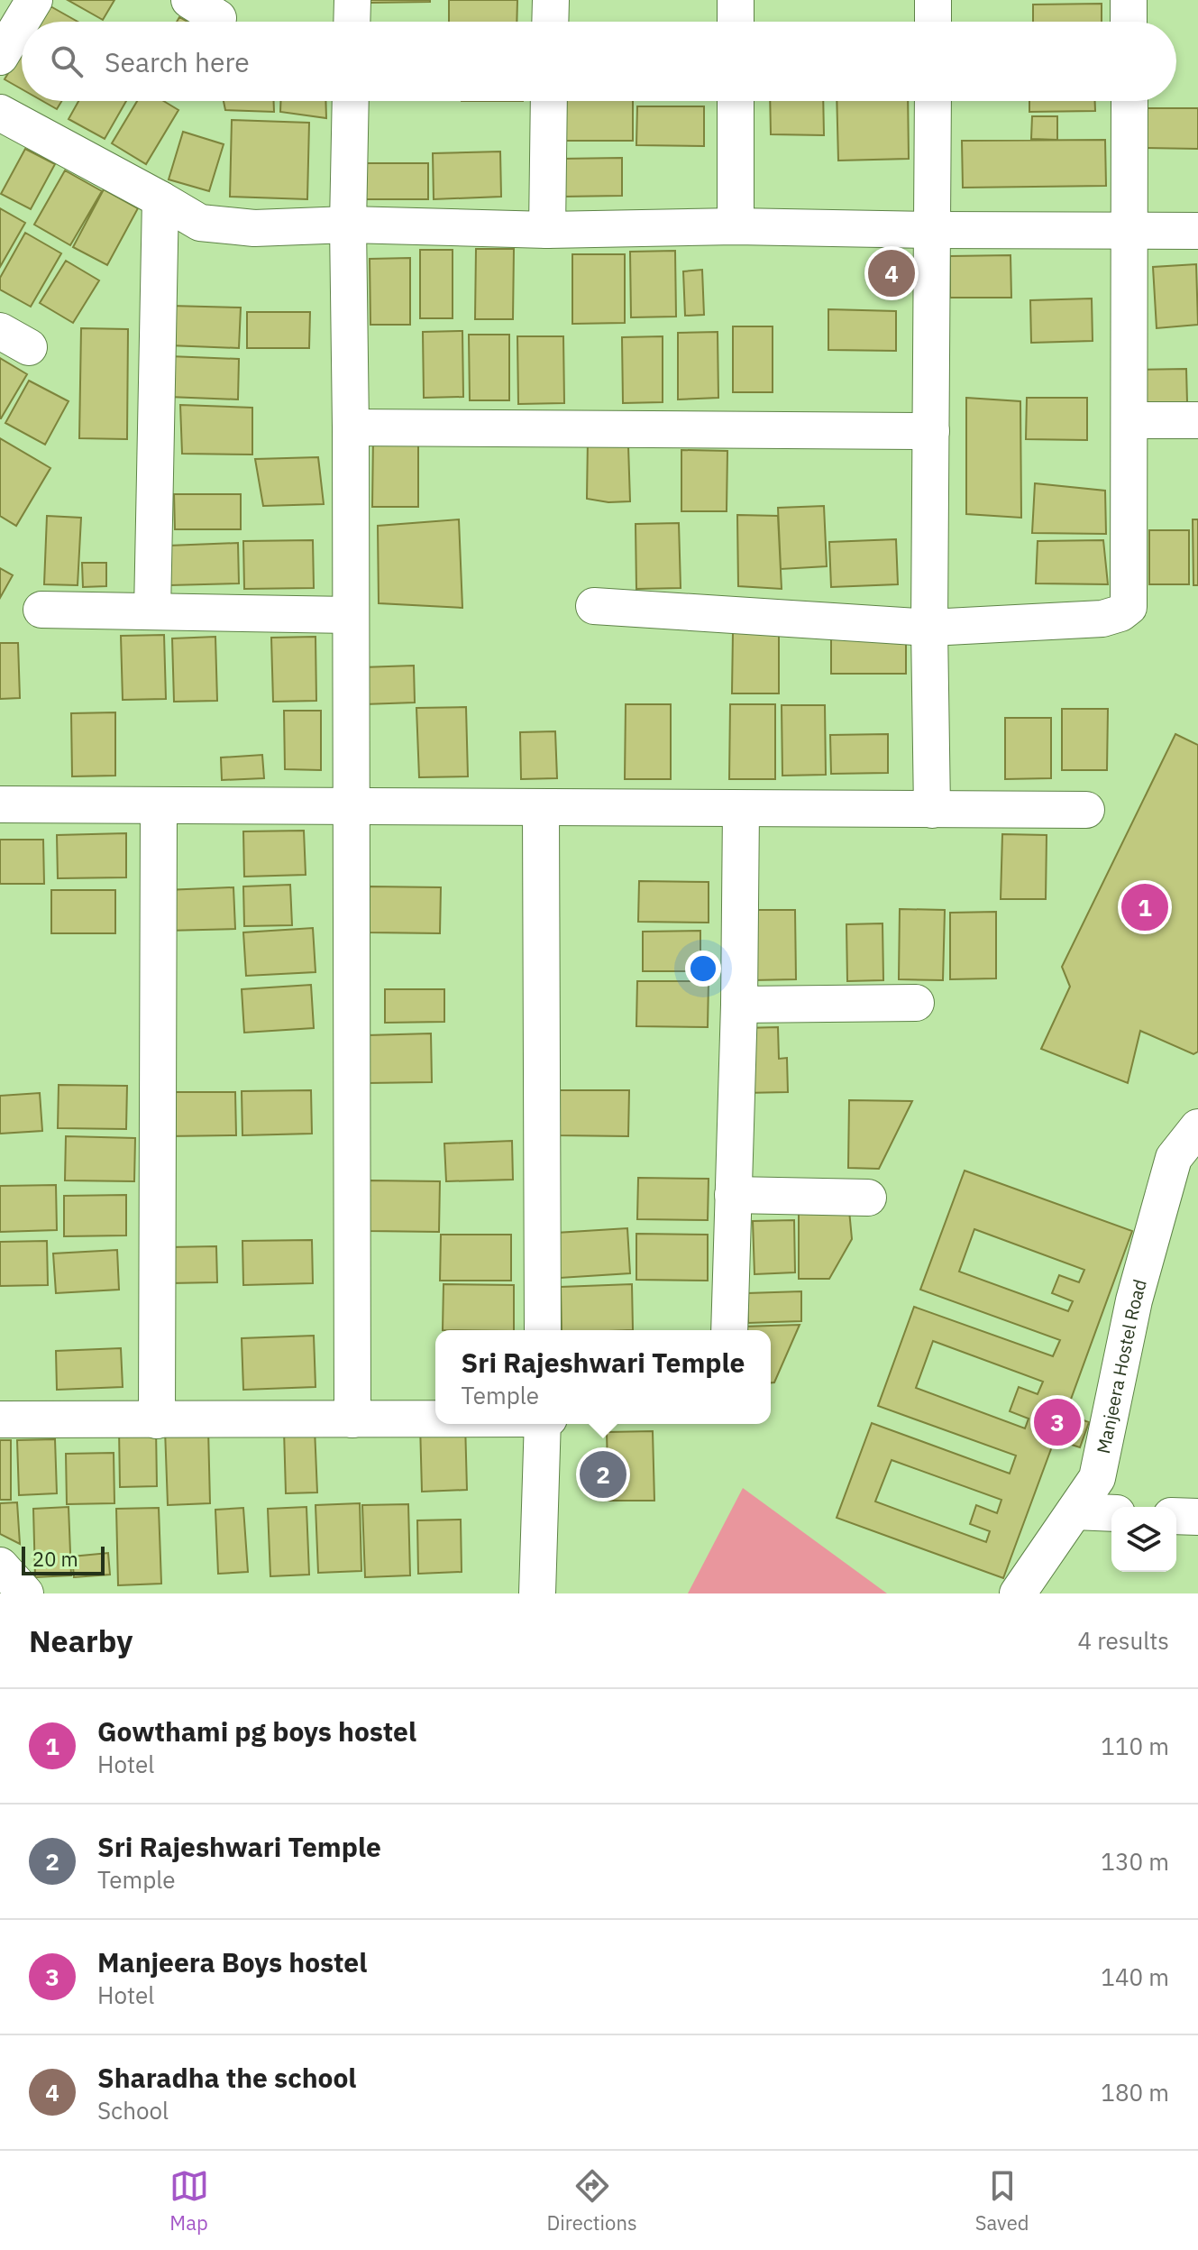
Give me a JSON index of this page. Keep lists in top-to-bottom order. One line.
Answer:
{"streets":{"street":["Manjeera Hostel Road"]},"scale_bar":"20 m","page":{"search":"Search here","pins":["4","1","3","2"],"popup":["Sri Rajeshwari Temple","Temple"],"scale":"20 m","heading":["Nearby","4 results"],"list":[{"mark":"1","name":"Gowthami pg boys hostel","note":"Hotel","value":"110 m"},{"mark":"2","name":"Sri Rajeshwari Temple","note":"Temple","value":"130 m"},{"mark":"3","name":"Manjeera Boys hostel","note":"Hotel","value":"140 m"},{"mark":"4","name":"Sharadha the school","note":"School","value":"180 m"}],"nav":["Map","Directions","Saved"]}}
